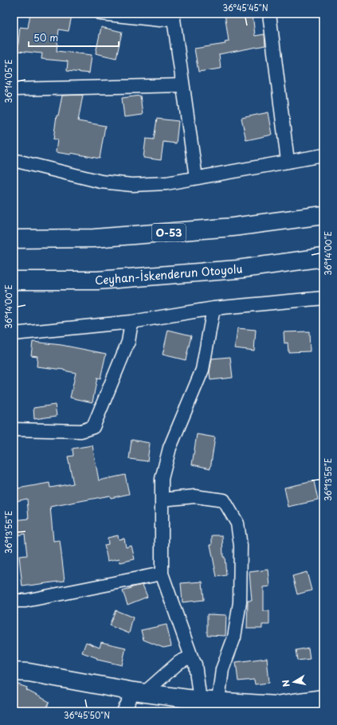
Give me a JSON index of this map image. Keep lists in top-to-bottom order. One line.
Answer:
{"streets":{"main road":["O-53","Ceyhan-İskenderun Otoyolu"]},"scale_bar":"50 m","north":"left","coordinates":["36°45'45\"N","36°14'05\"E","36°14'00\"E","36°13'55\"E","36°45'50\"N"]}
